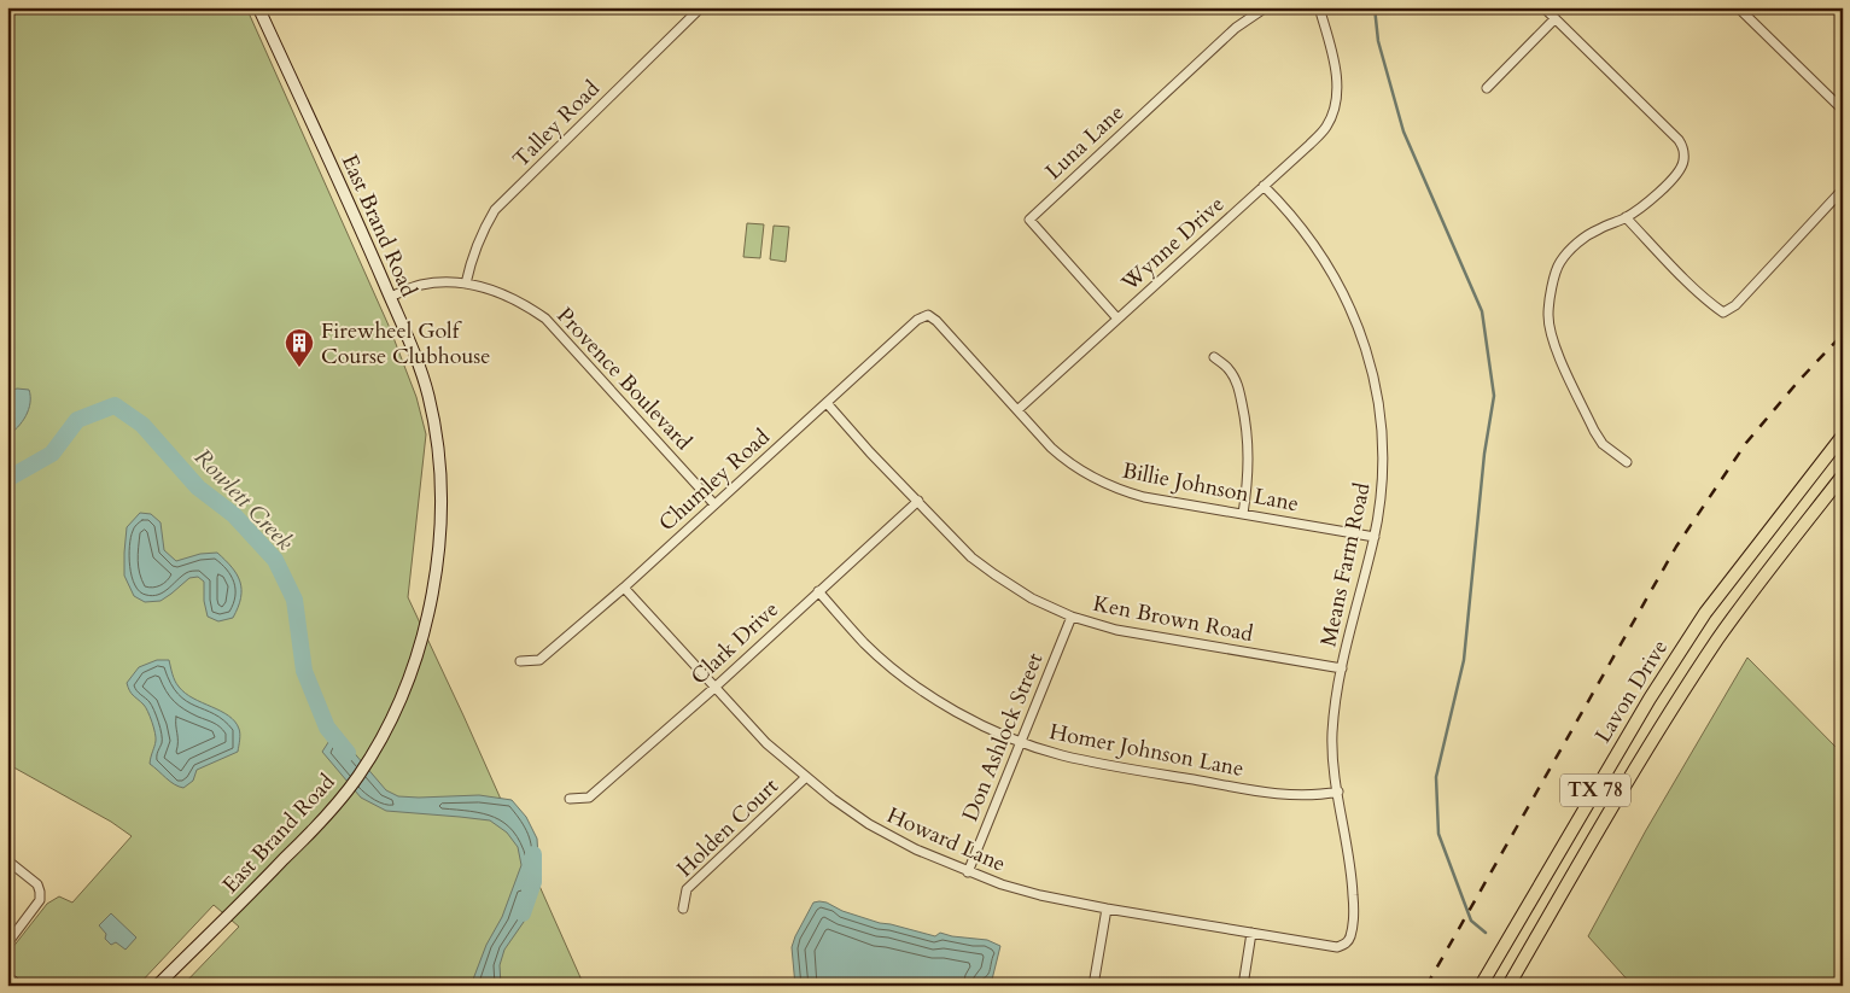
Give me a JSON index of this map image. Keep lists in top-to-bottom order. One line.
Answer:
{"streets":{"main road":["East Brand Road","Lavon Drive","TX 78"],"street":["Talley Road","Luna Lane","Wynne Drive","Provence Boulevard","Chumley Road","Billie Johnson Lane","Means Farm Road","Ken Brown Road","Clark Drive","Don Ashlock Street","Homer Johnson Lane","Holden Court","Howard Lane"]},"crossings":[["Talley Road","Provence Boulevard"],["Luna Lane","Wynne Drive"],["East Brand Road","Provence Boulevard"],["Wynne Drive","Billie Johnson Lane"],["Wynne Drive","Means Farm Road"],["Provence Boulevard","Chumley Road"],["Chumley Road","Billie Johnson Lane"],["Chumley Road","Ken Brown Road"],["Chumley Road","Howard Lane"],["Billie Johnson Lane","Means Farm Road"],["Means Farm Road","Ken Brown Road"],["Means Farm Road","Homer Johnson Lane"],["Means Farm Road","Howard Lane"],["Ken Brown Road","Clark Drive"],["Ken Brown Road","Don Ashlock Street"],["Clark Drive","Homer Johnson Lane"],["Clark Drive","Howard Lane"],["Don Ashlock Street","Homer Johnson Lane"],["Don Ashlock Street","Howard Lane"],["Holden Court","Howard Lane"]],"water":["Rowlett Creek"],"places":{"building":["Firewheel Golf Course Clubhouse"]}}
